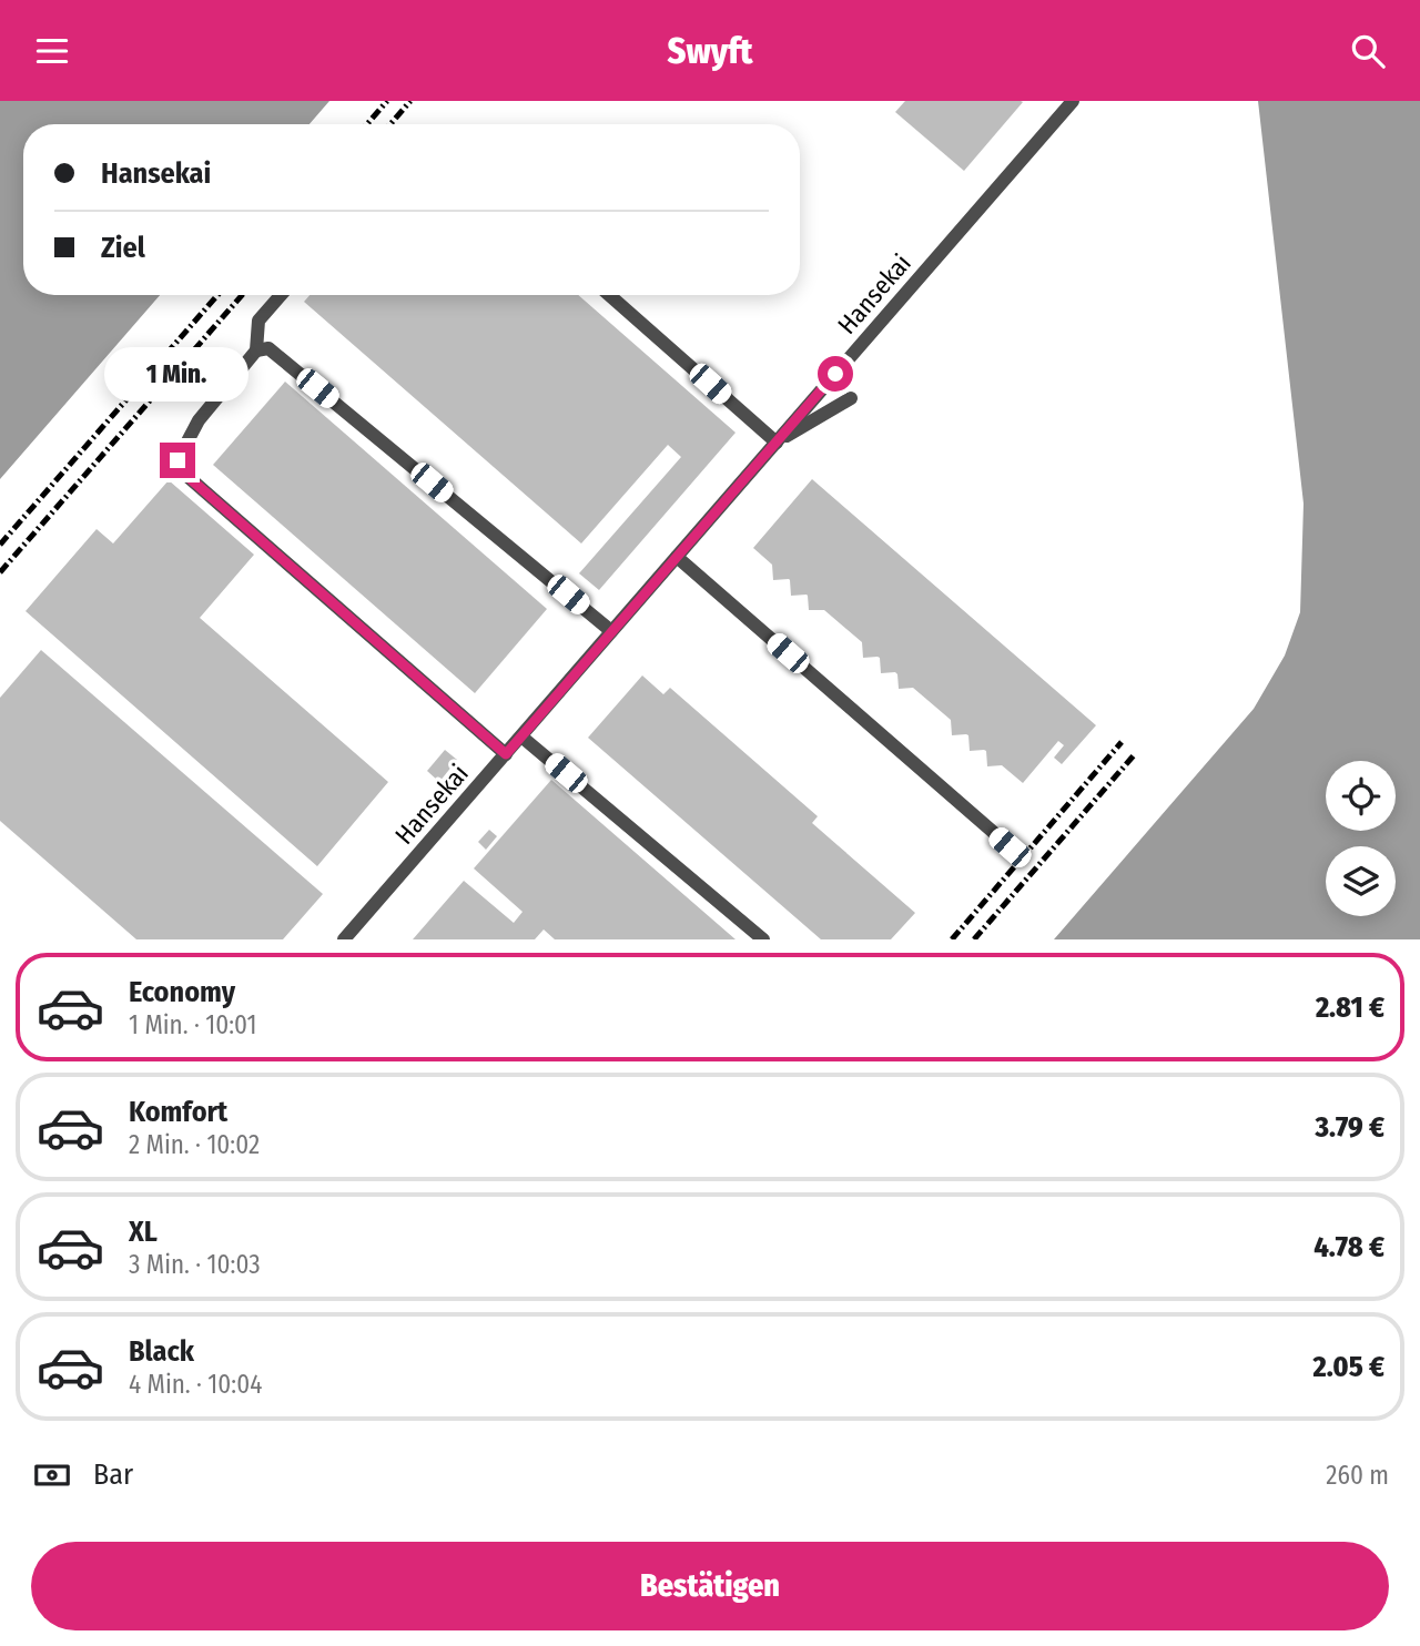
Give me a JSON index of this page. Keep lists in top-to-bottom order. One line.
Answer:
{"streets":{"lane":["Hansekai"]},"page":{"header":"Swyft","banner":["Hansekai","Ziel"],"bubble":"1 Min.","list":[{"name":"Economy","note":"1 Min. · 10:01","value":"2.81 €"},{"name":"Komfort","note":"2 Min. · 10:02","value":"3.79 €"},{"name":"XL","note":"3 Min. · 10:03","value":"4.78 €"},{"name":"Black","note":"4 Min. · 10:04","value":"2.05 €"}],"pay":["Bar","260 m"],"buttons":"Bestätigen"}}
